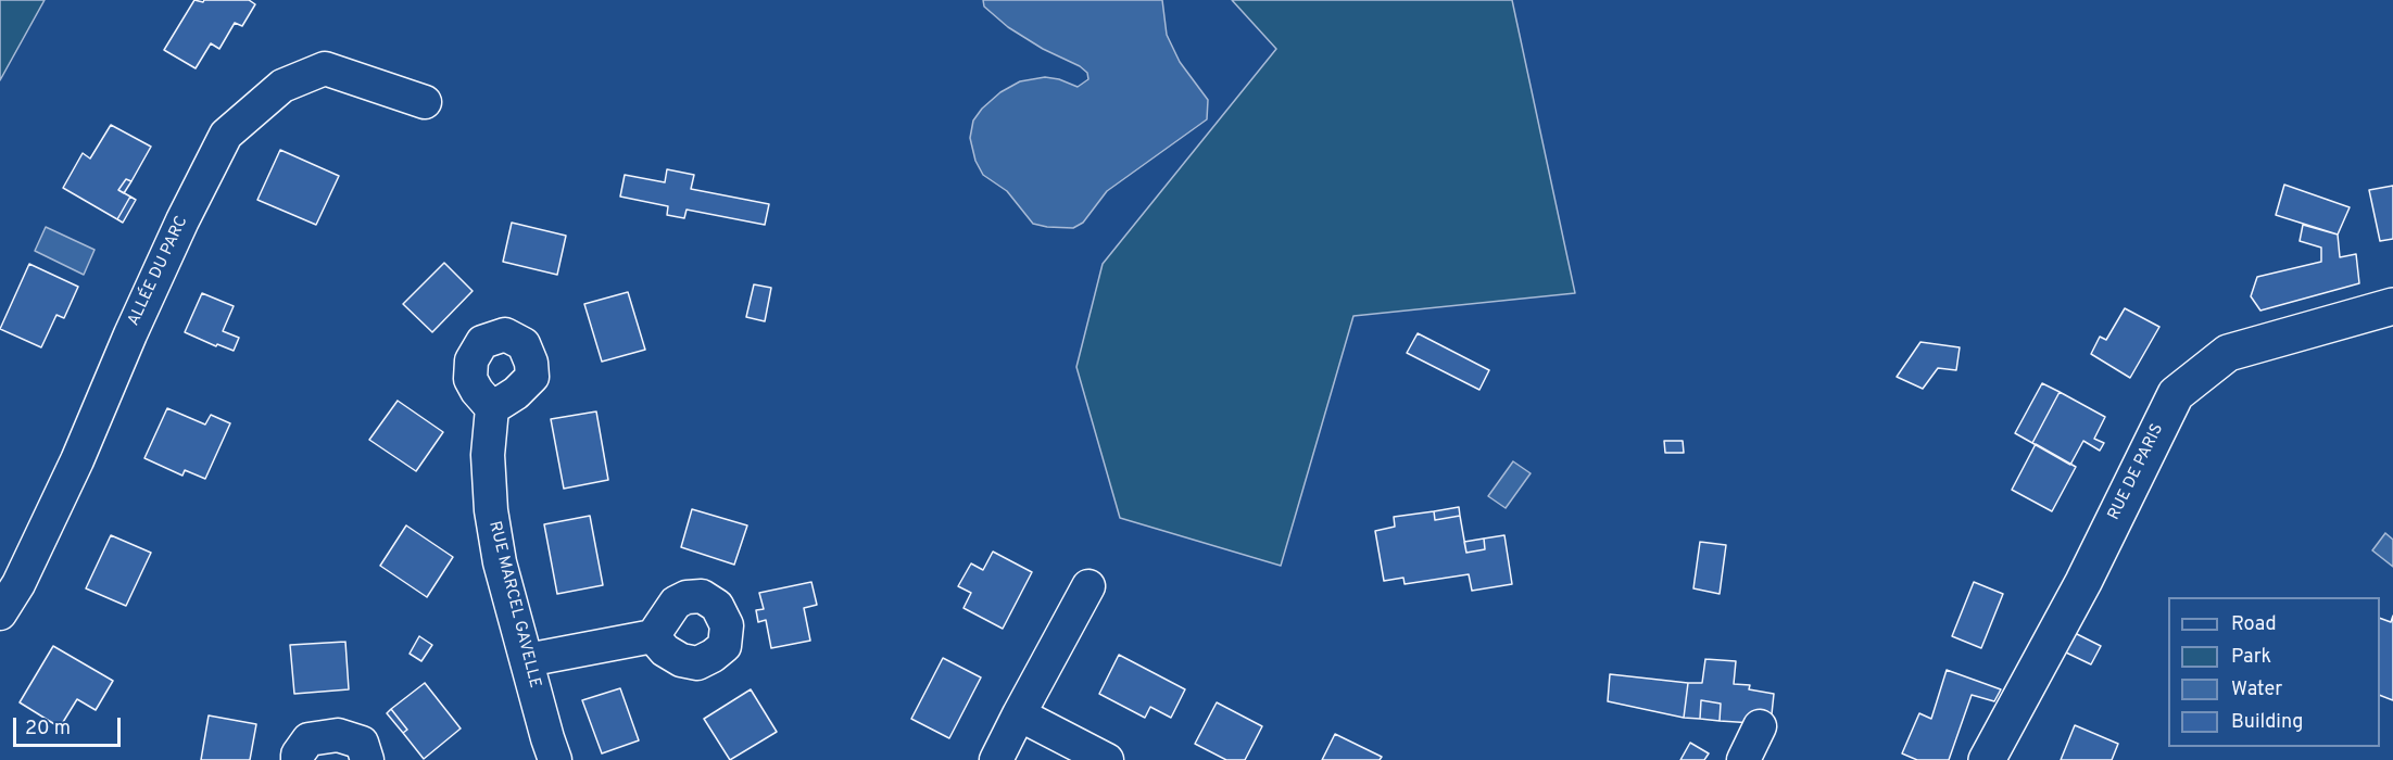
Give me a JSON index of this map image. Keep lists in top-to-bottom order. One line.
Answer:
{"streets":{"street":["ALLÉE DU PARC","RUE DE PARIS","RUE MARCEL GAVELLE"]},"legend":["Road","Park","Water","Building"],"scale_bar":"20 m"}
